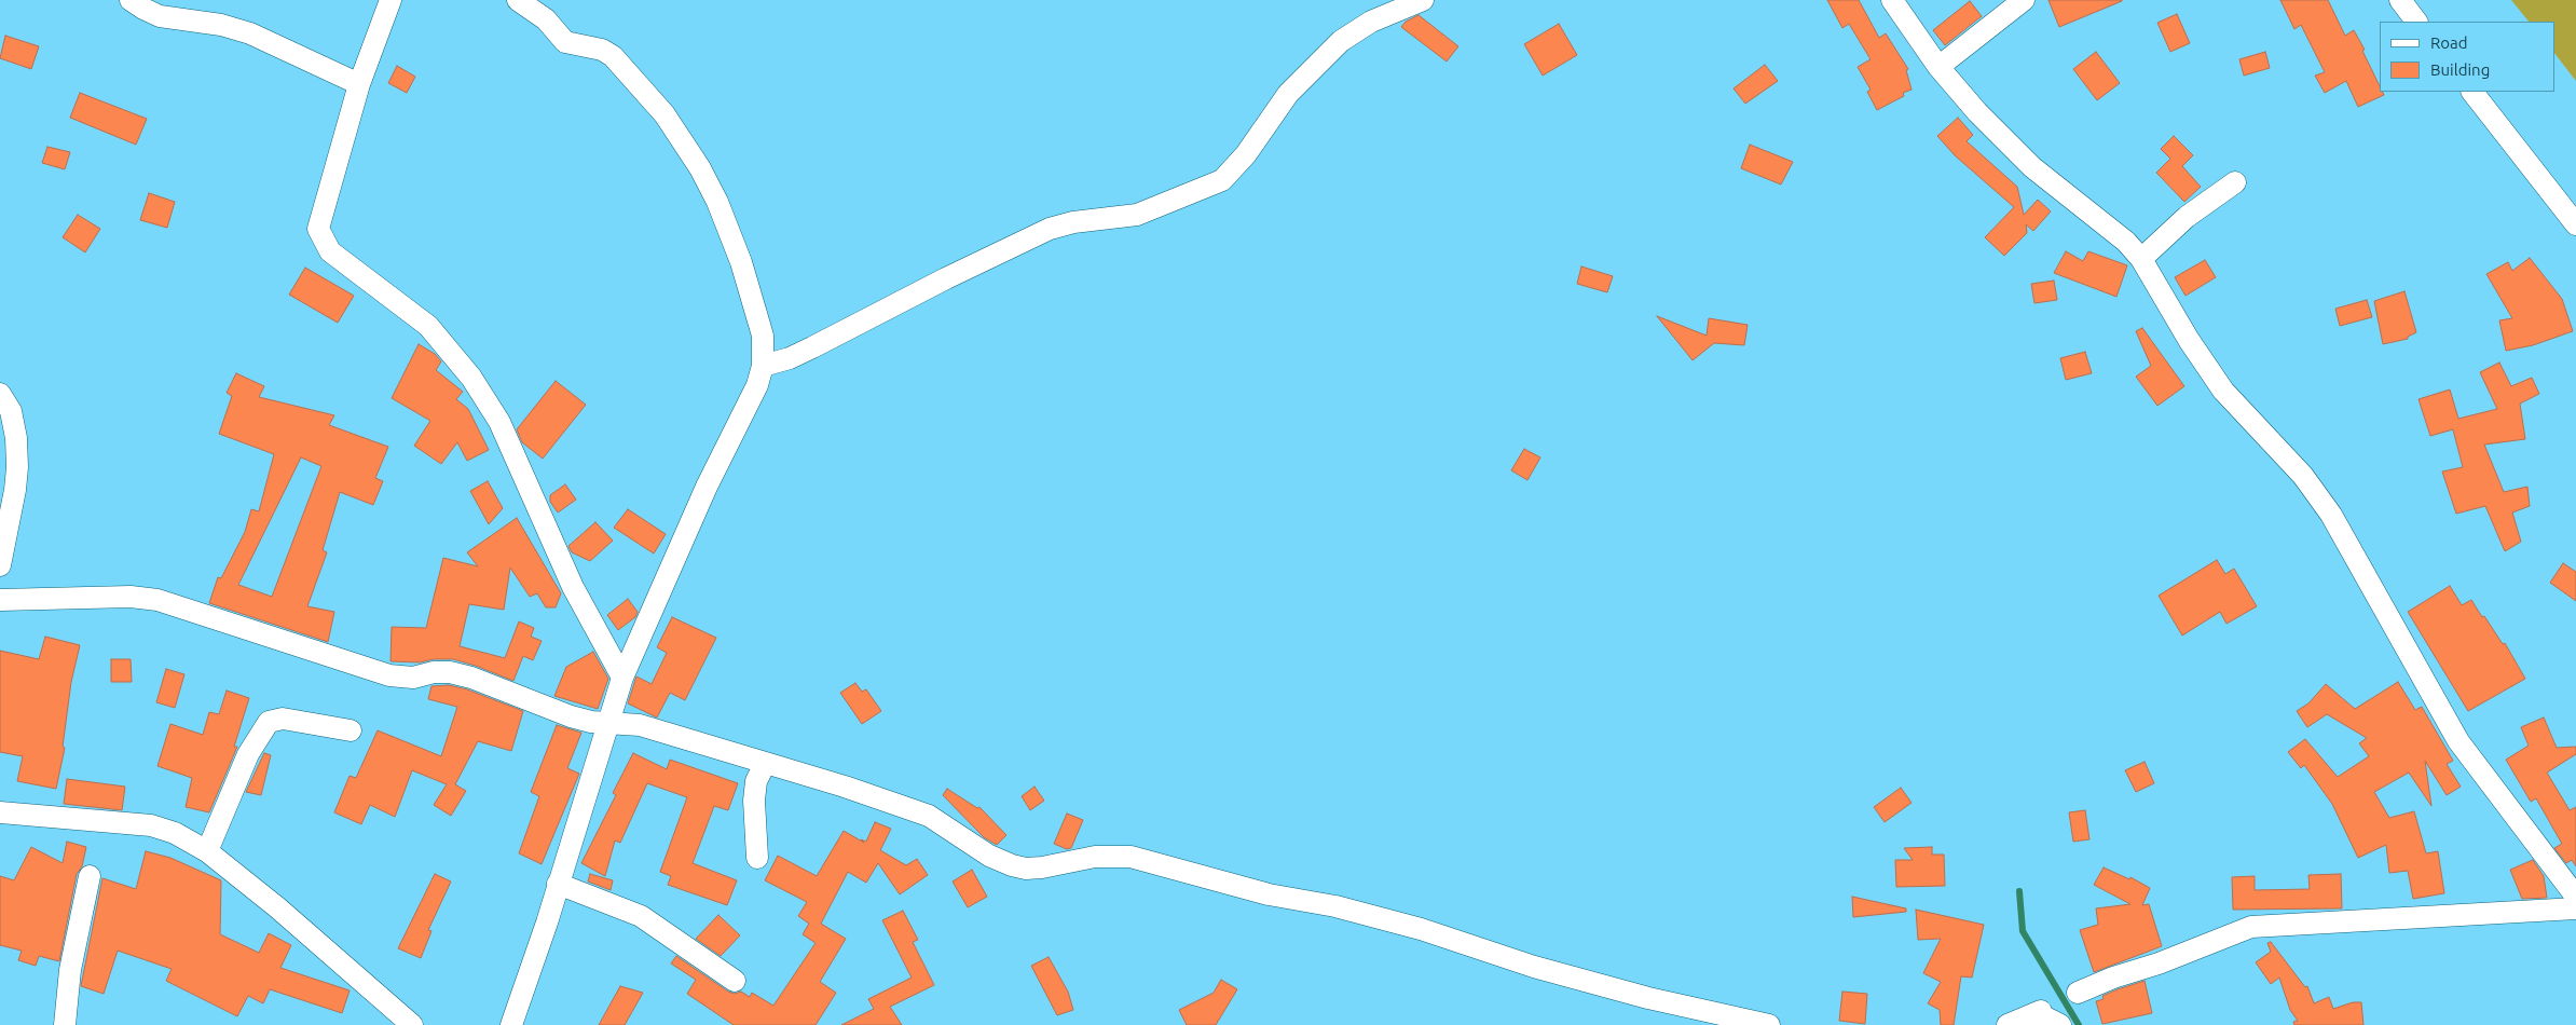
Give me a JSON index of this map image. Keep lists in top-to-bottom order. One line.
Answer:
{"legend":["Road","Building"]}
